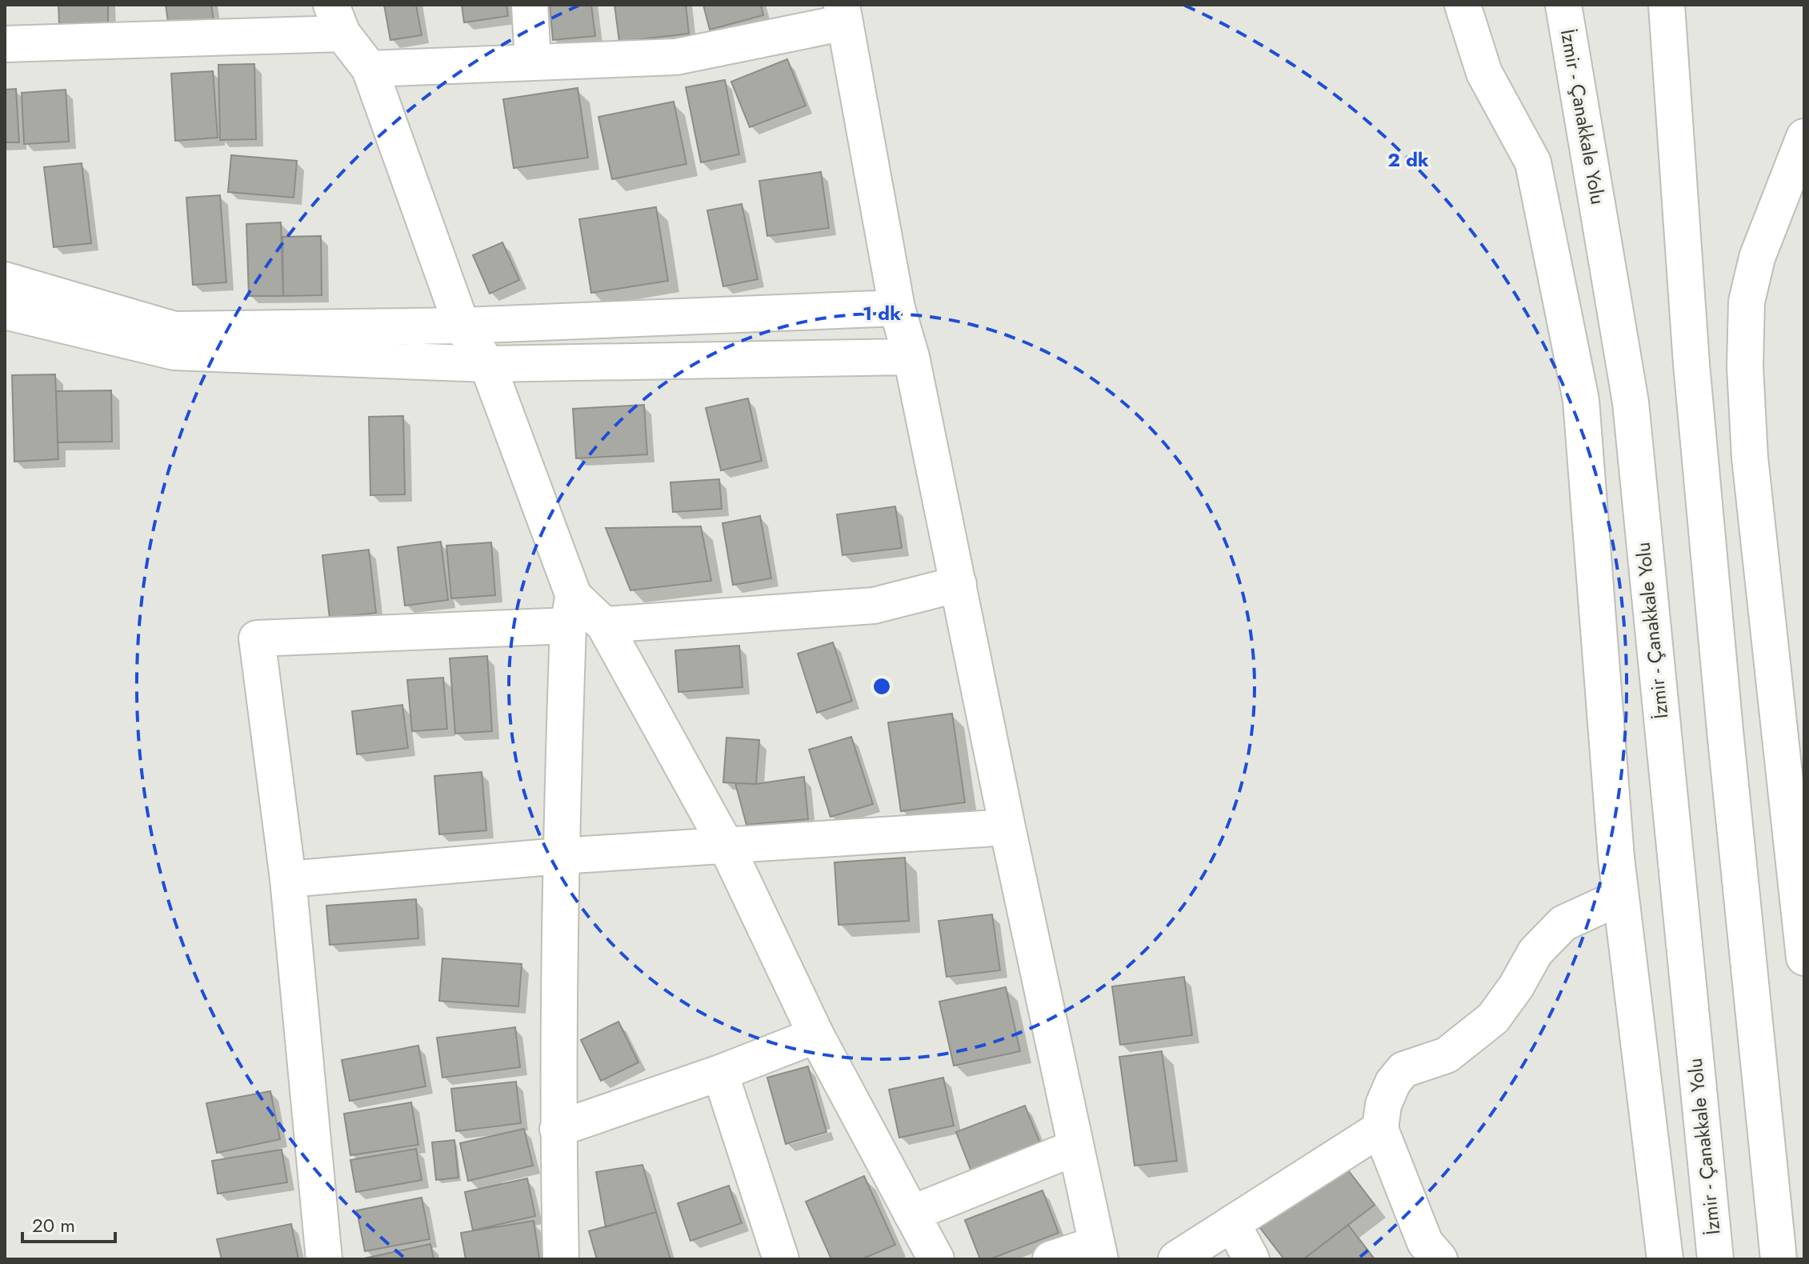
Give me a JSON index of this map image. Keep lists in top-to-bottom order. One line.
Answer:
{"streets":{"main road":["İzmir - Çanakkale Yolu"]},"scale_bar":"20 m","rings":["2 dk","1 dk"]}
